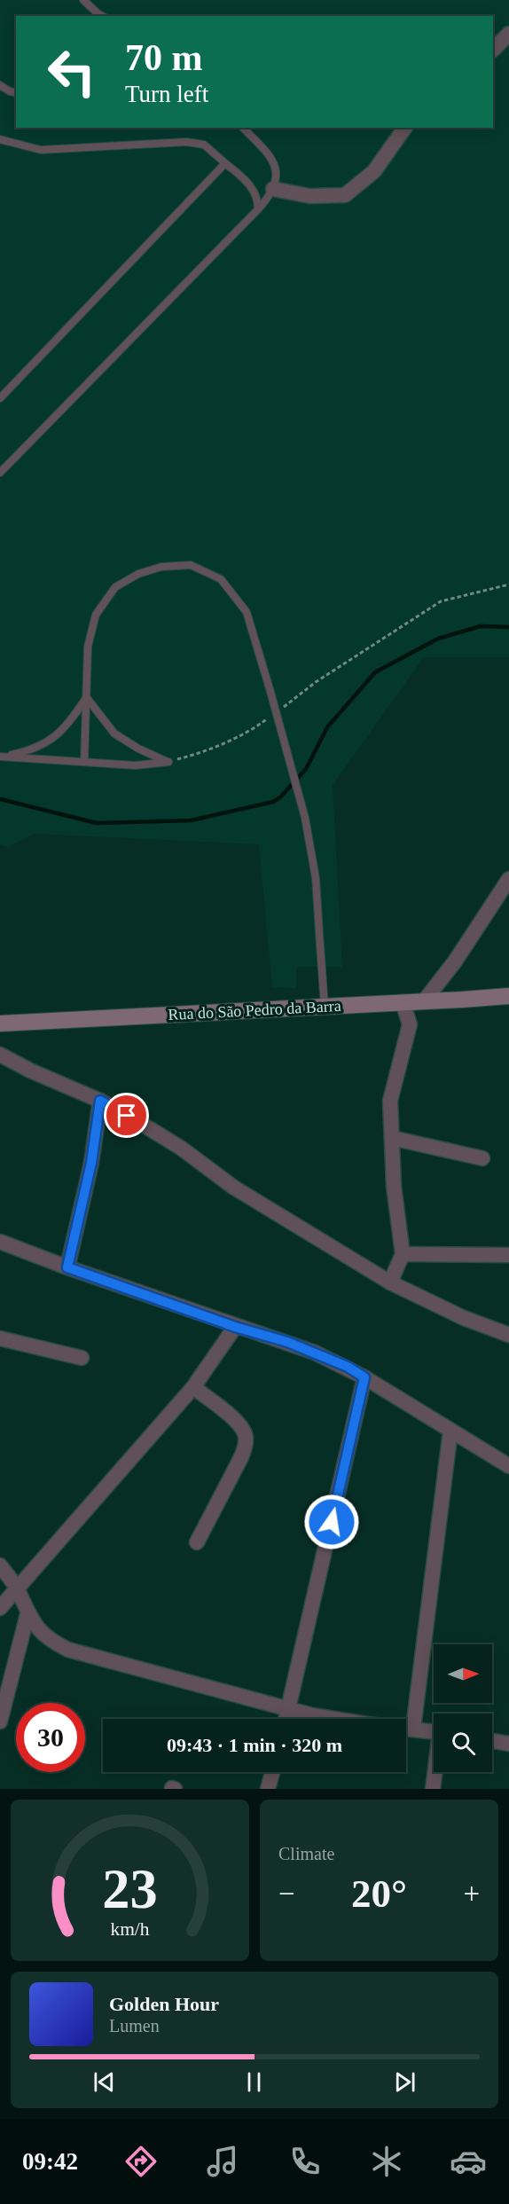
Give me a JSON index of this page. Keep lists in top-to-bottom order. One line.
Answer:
{"streets":{"street":["Rua do São Pedro da Barra"]},"north":"right","page":{"turn":["70 m","Turn left"],"limit":"30","trip":"09:43 · 1 min · 320 m","tile":"Climate","heat":["−","20°","+"],"song":["Golden Hour","Lumen"],"tabs":"09:42","gauge":["23","km/h"]}}
